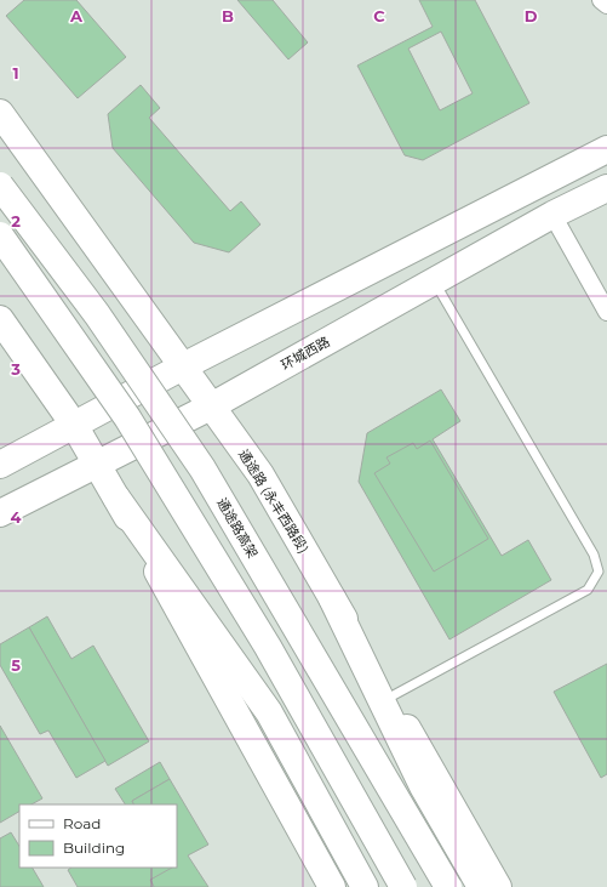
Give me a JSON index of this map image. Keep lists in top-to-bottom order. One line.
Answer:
{"streets":{"main road":["环城西路","通途路 (永丰西路段)","通途路高架"]},"crossings":[["环城西路","通途路 (永丰西路段)"]],"legend":["Road","Building"],"grid":{"columns":["A","B","C","D"],"rows":["1","2","3","4","5"]}}
